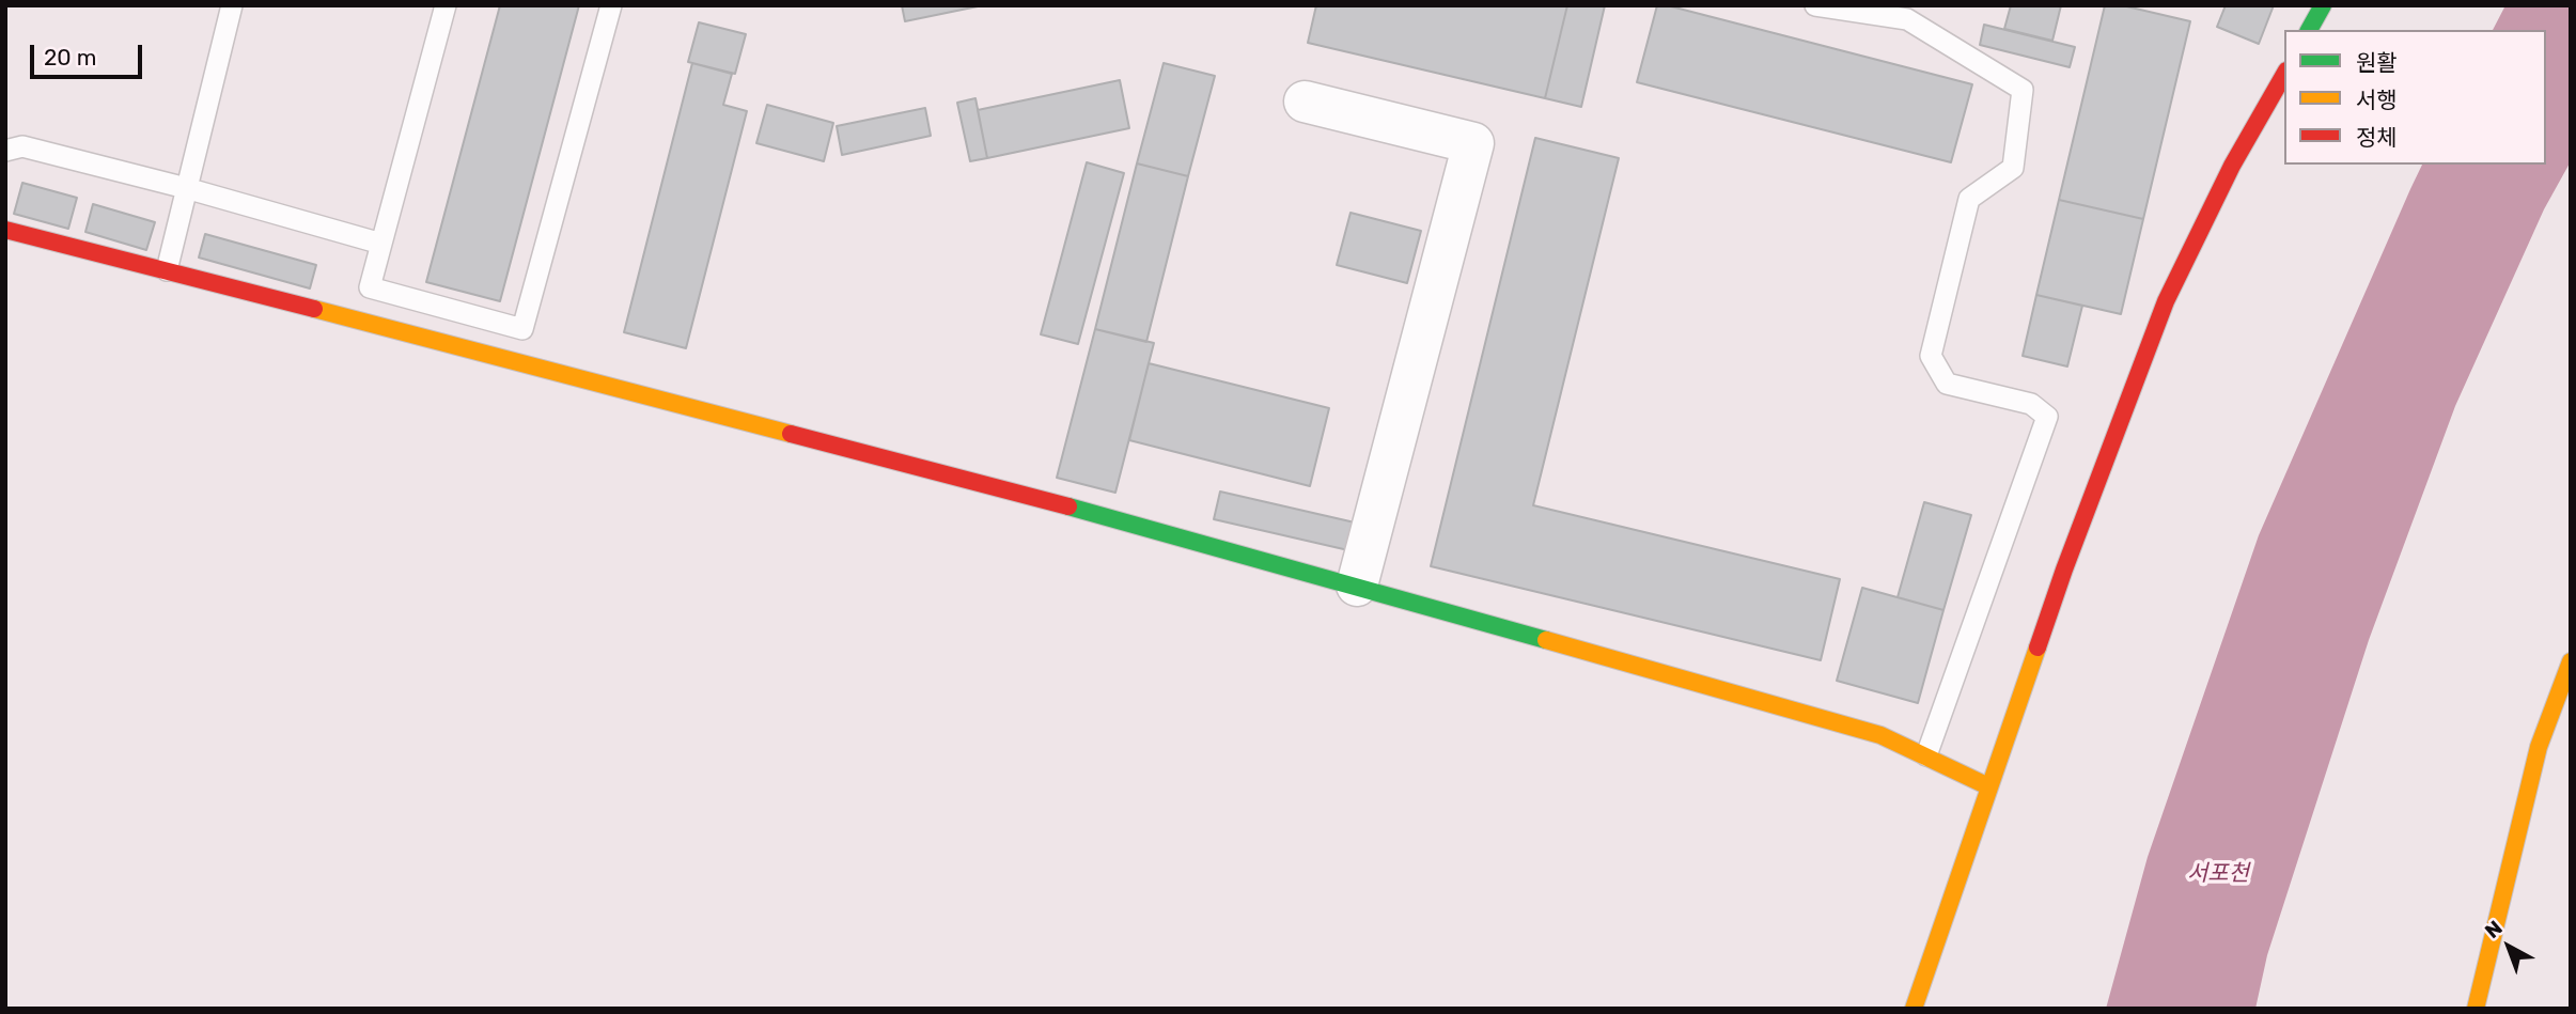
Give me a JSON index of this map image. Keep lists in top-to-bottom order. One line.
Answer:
{"water":["서포천"],"legend":["원활","서행","정체"],"scale_bar":"20 m","north":"top left"}
